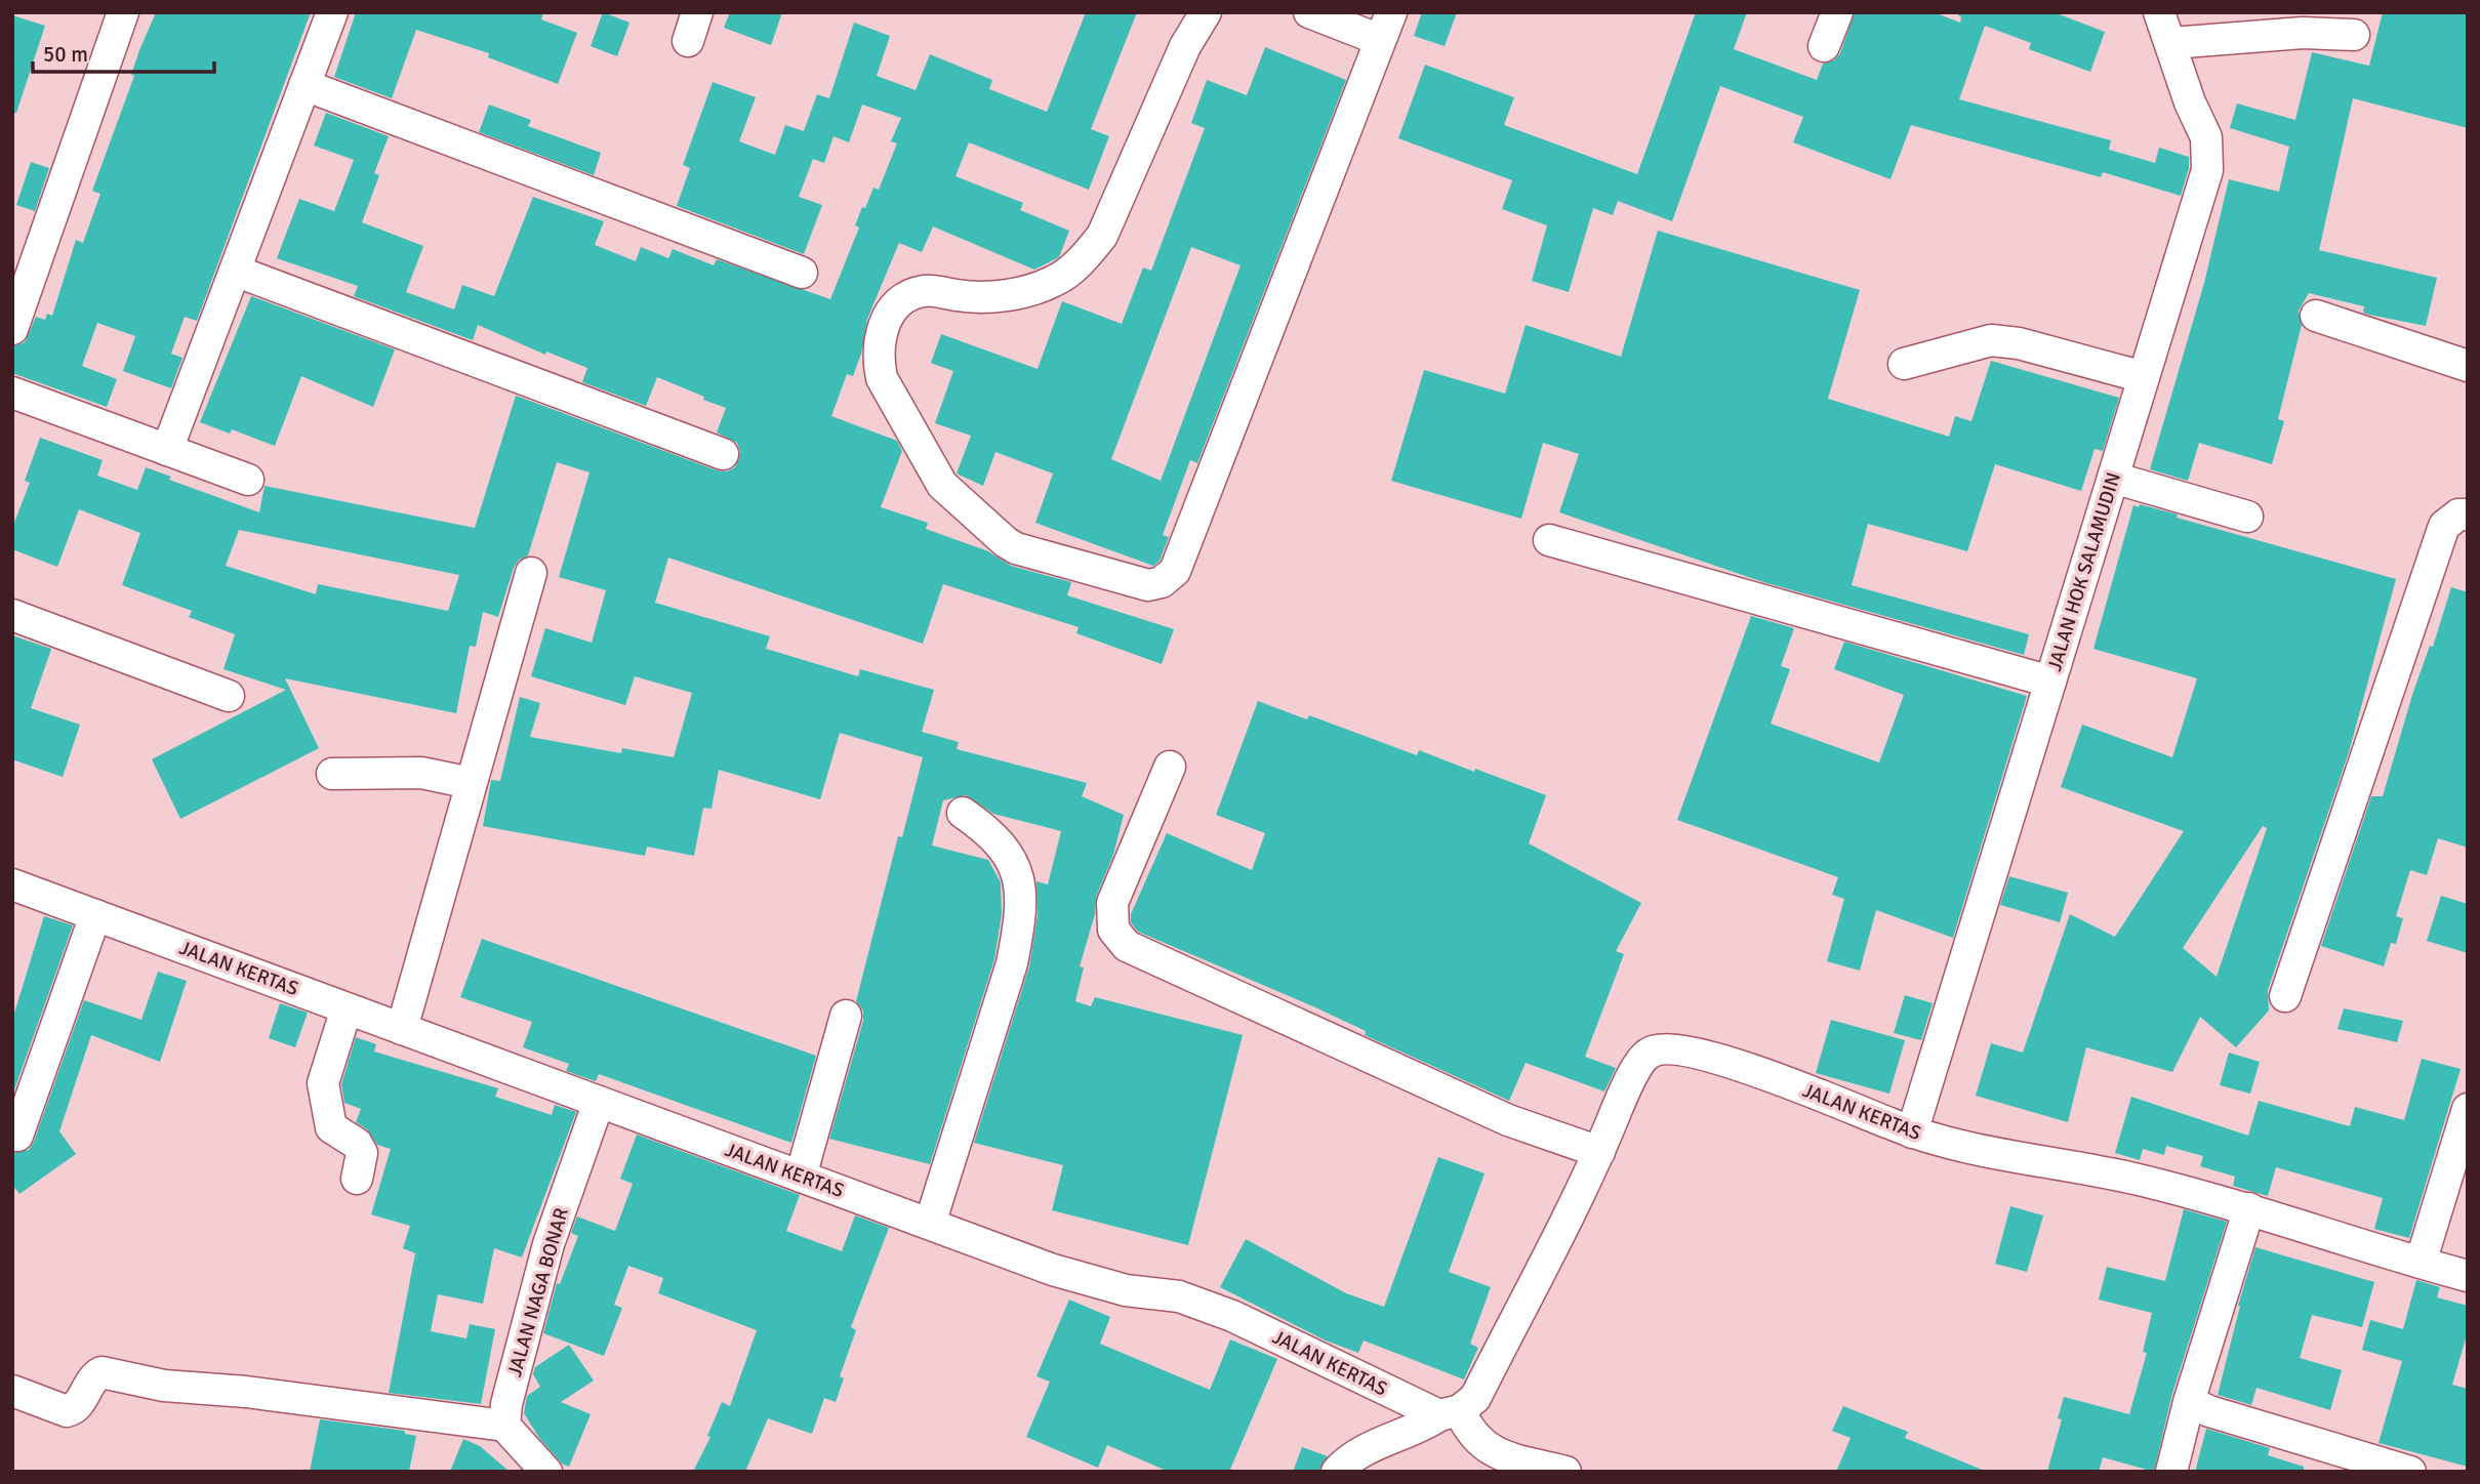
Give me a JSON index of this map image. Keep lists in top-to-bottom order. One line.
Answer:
{"streets":{"street":["JALAN HOK SALAMUDIN","JALAN KERTAS","JALAN NAGA BONAR"]},"crossings":[["JALAN HOK SALAMUDIN","JALAN KERTAS"],["JALAN KERTAS","JALAN NAGA BONAR"]],"scale_bar":"50 m"}
